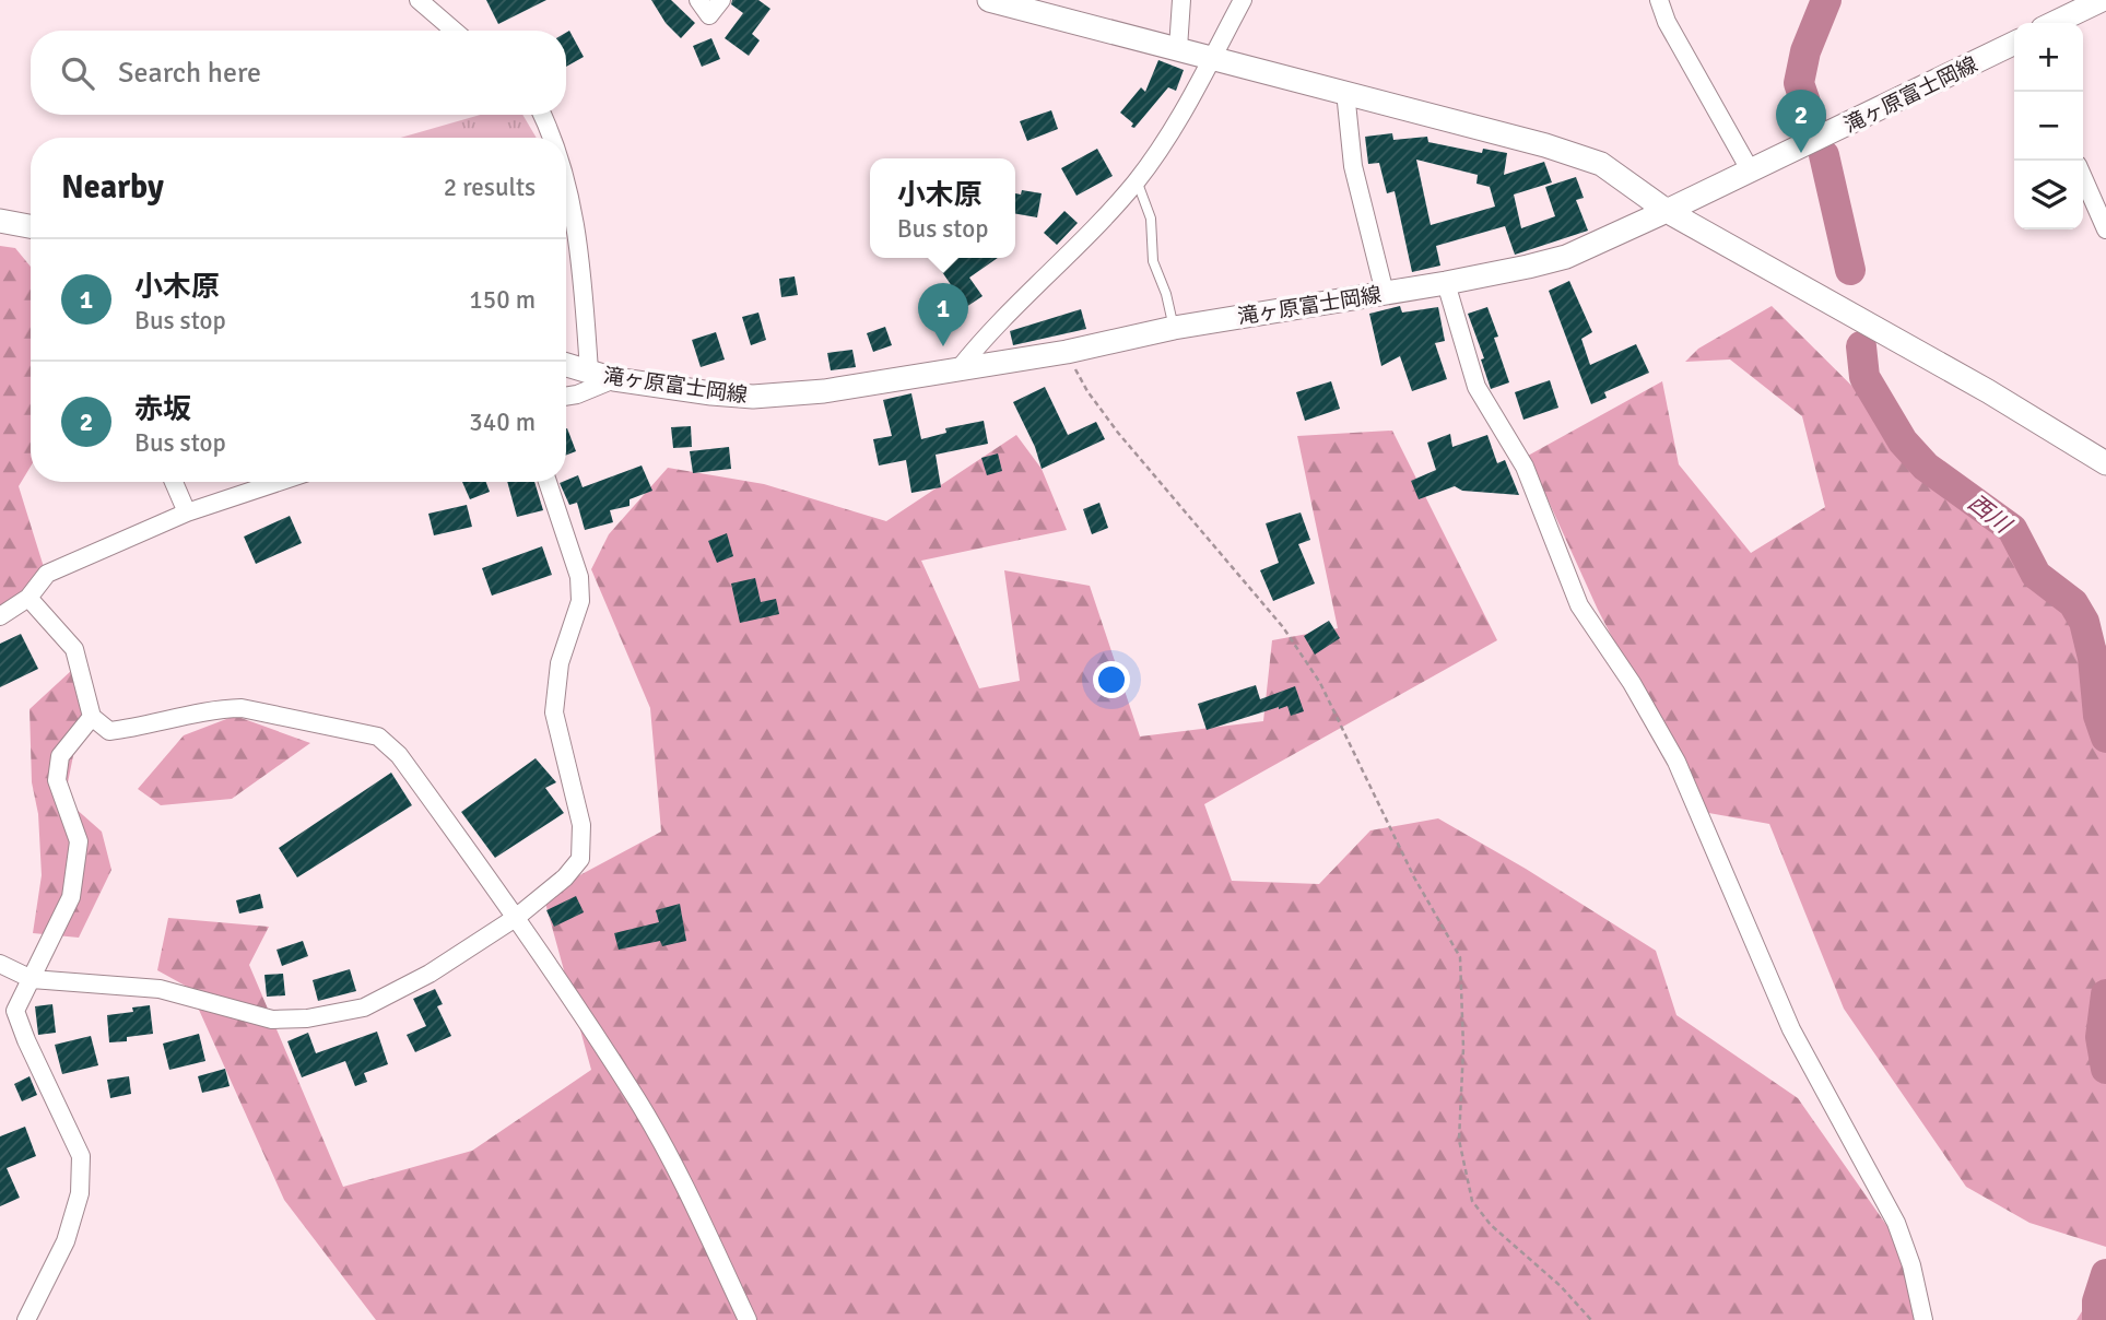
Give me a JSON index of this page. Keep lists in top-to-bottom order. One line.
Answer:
{"streets":{"main road":["滝ヶ原富士岡線"]},"water":["西川"],"page":{"map_buttons":["+","−"],"search":"Search here","pins":["2","1"],"heading":["Nearby","2 results"],"popup":["小木原","Bus stop"],"list":[{"mark":"1","name":"小木原","note":"Bus stop","value":"150 m"},{"mark":"2","name":"赤坂","note":"Bus stop","value":"340 m"}]}}
